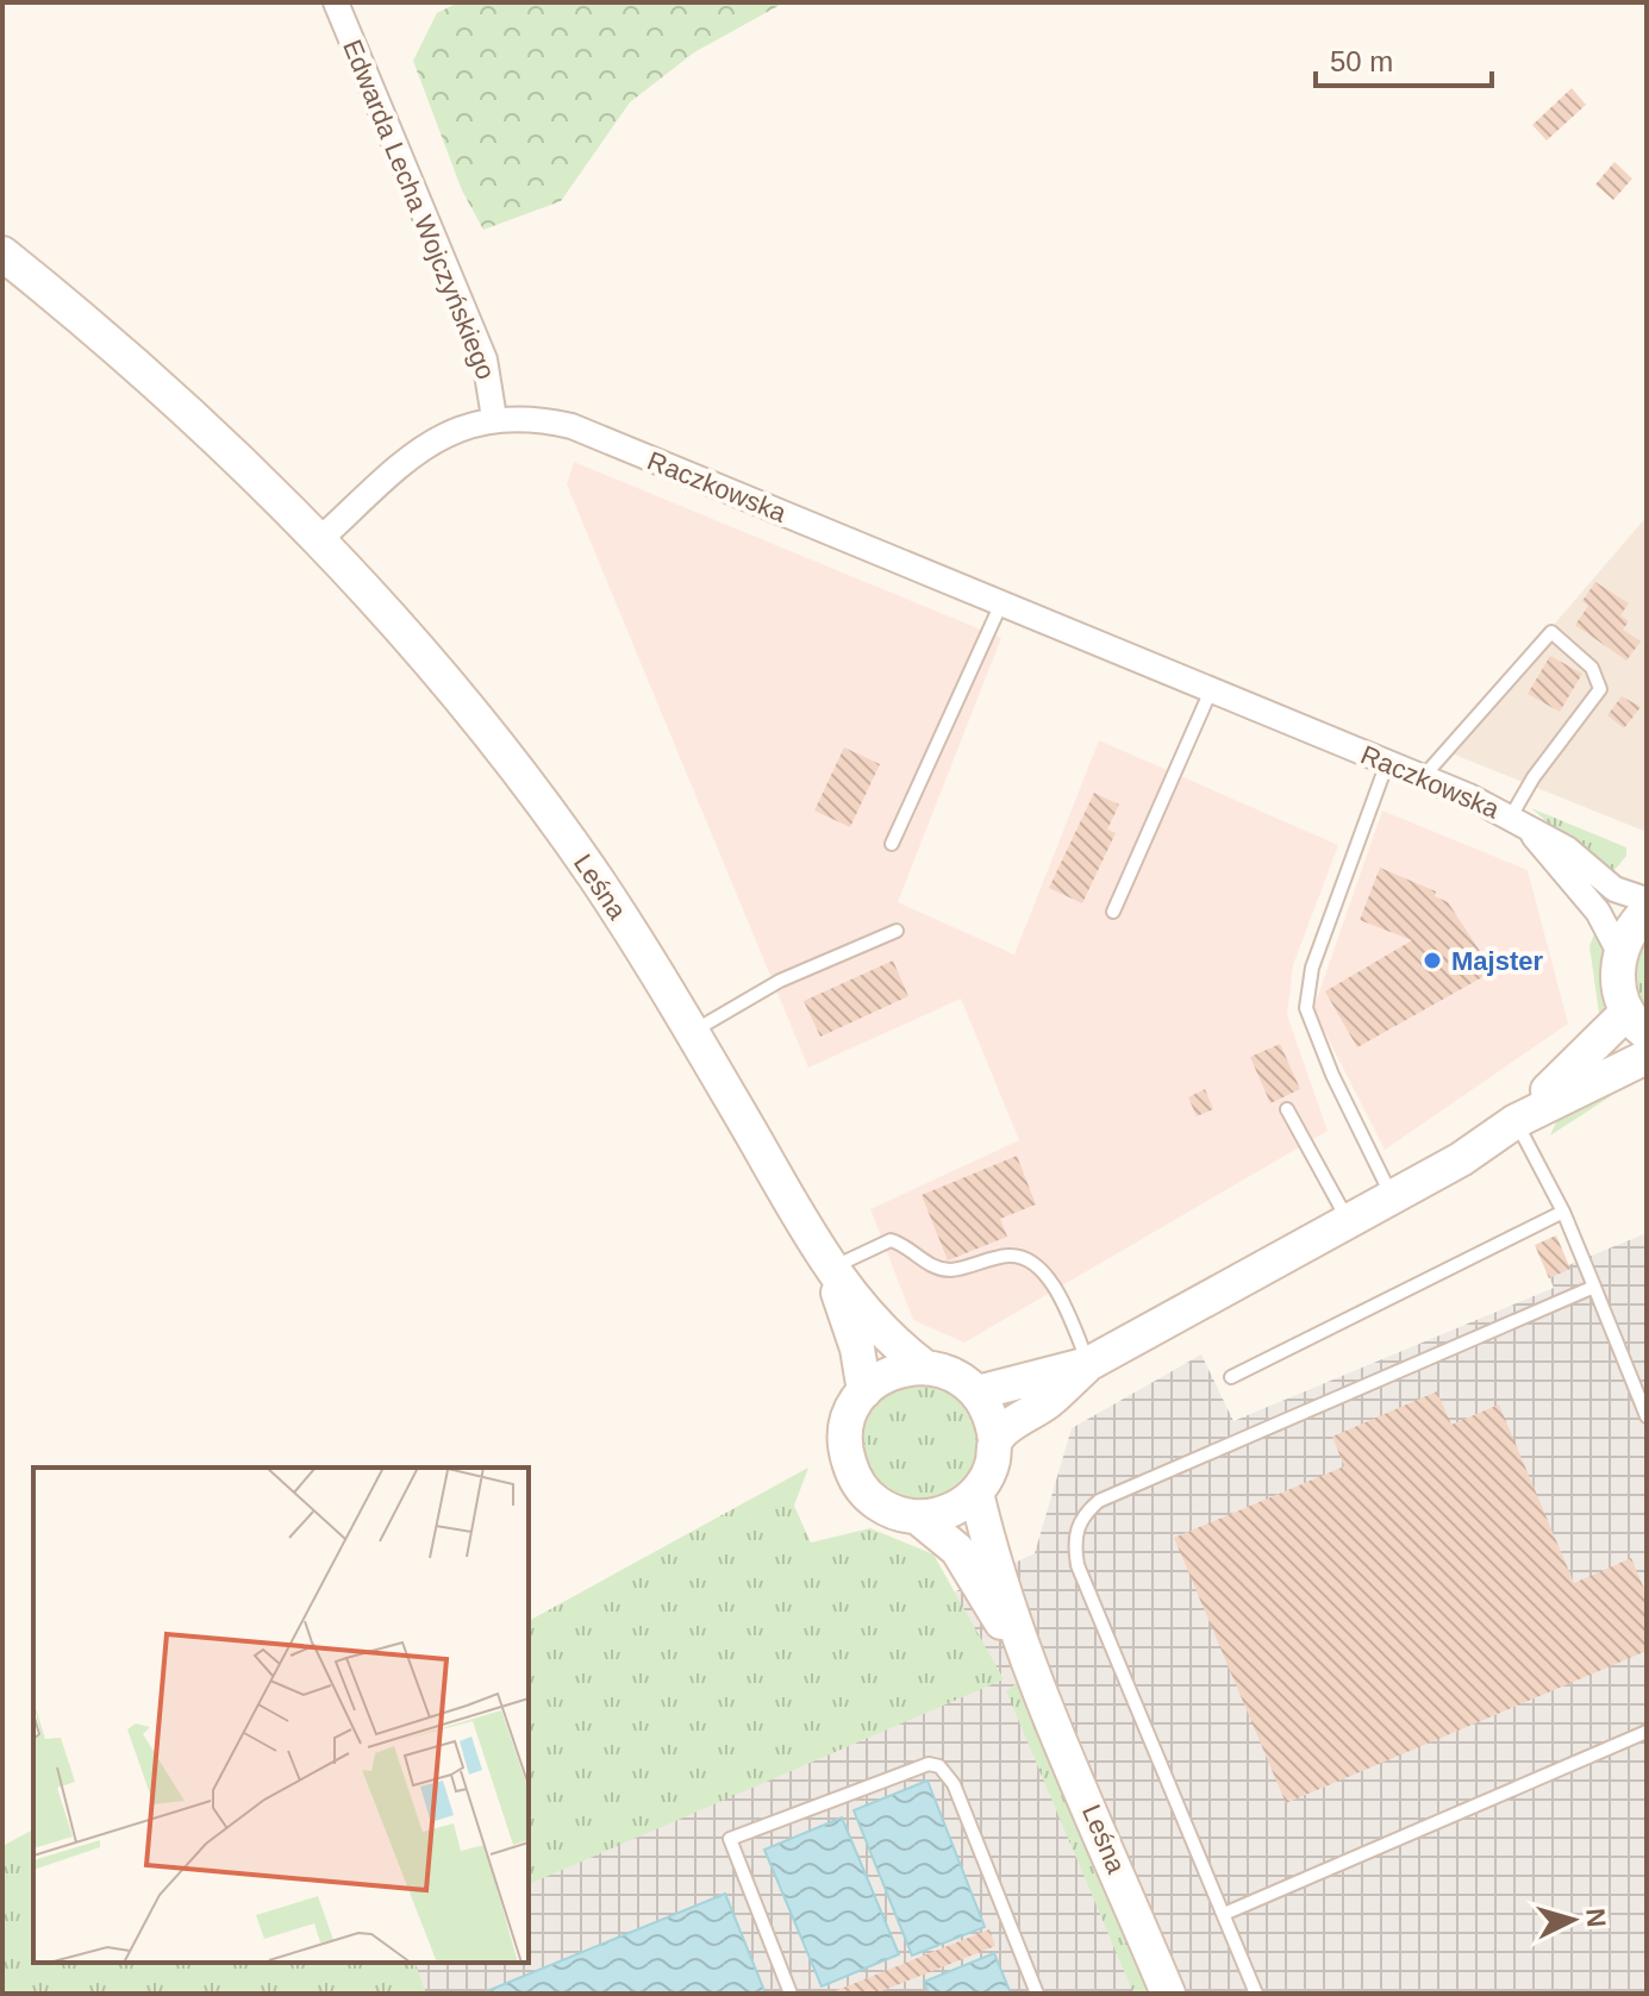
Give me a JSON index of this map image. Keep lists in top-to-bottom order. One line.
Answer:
{"streets":{"main road":["Leśna"],"street":["Edwarda Lecha Wojczyńskiego","Raczkowska"]},"crossings":[["Edwarda Lecha Wojczyńskiego","Raczkowska"],["Raczkowska","Leśna"]],"places":["Majster"],"scale_bar":"50 m","north":"right"}
